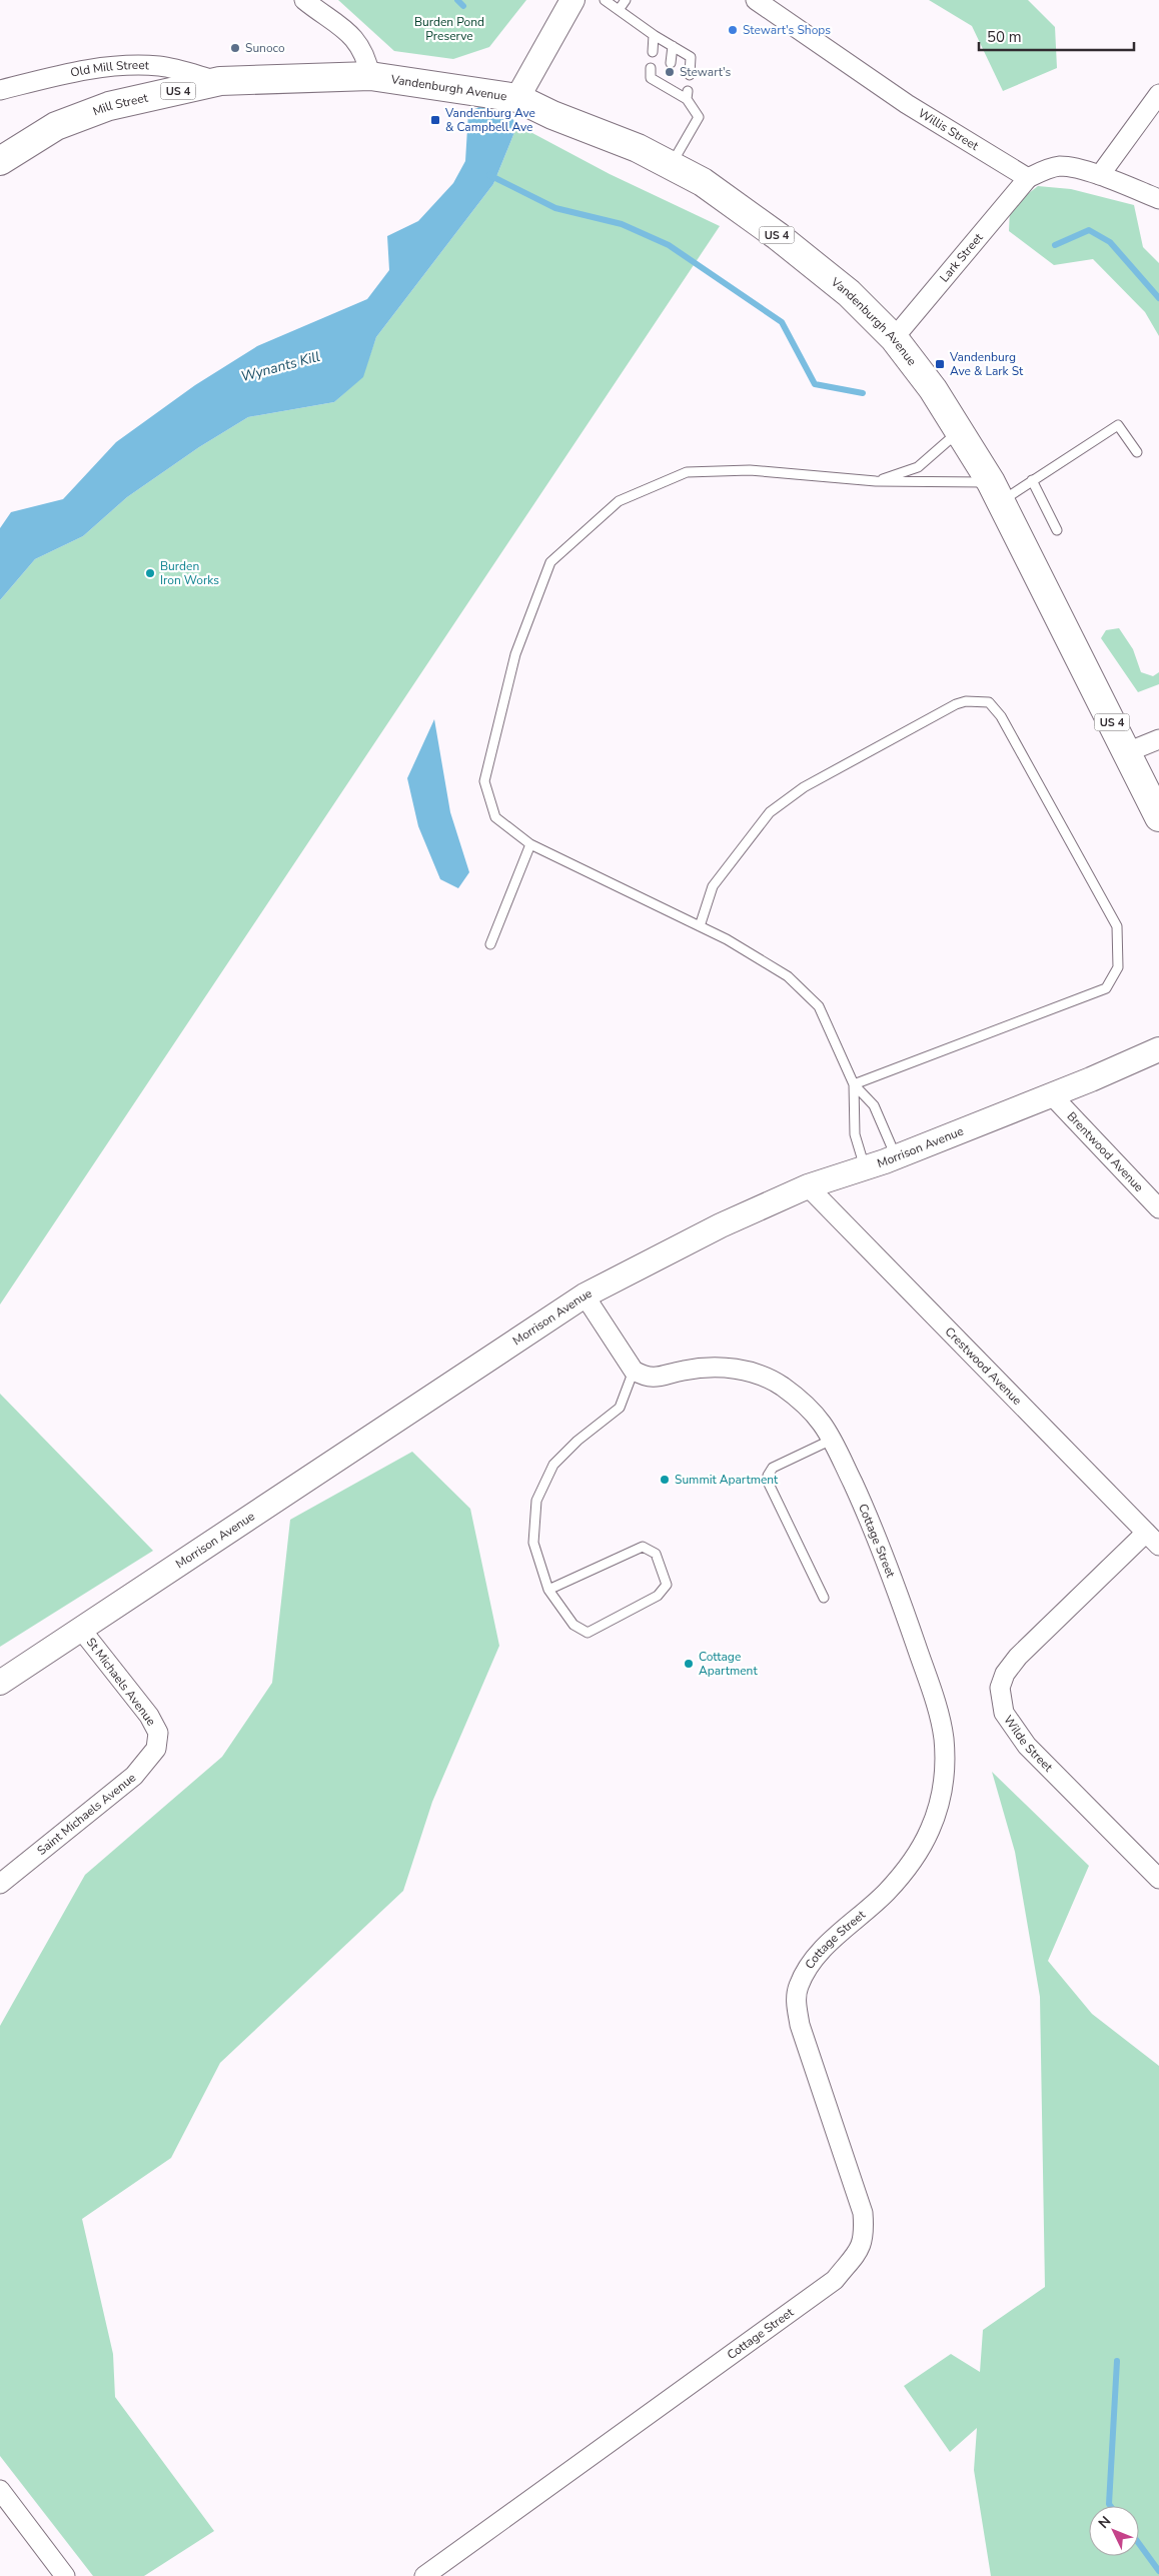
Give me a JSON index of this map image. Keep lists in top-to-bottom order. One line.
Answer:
{"streets":{"main road":["Vandenburgh Avenue","US 4","Mill Street"],"street":["Old Mill Street","Willis Street","Lark Street","Morrison Avenue","Brentwood Avenue","Crestwood Avenue","Cottage Street","St Michaels Avenue","Wilde Street","Saint Michaels Avenue"]},"crossings":[["Old Mill Street","Mill Street"],["Vandenburgh Avenue","Mill Street"],["Vandenburgh Avenue","Lark Street"],["Willis Street","Lark Street"],["Morrison Avenue","Brentwood Avenue"],["Morrison Avenue","Crestwood Avenue"],["Morrison Avenue","St Michaels Avenue"],["Crestwood Avenue","Wilde Street"],["St Michaels Avenue","Saint Michaels Avenue"]],"water":["Wynants Kill"],"parks":["Burden Pond Preserve"],"places":{"other":["Stewart's Shops","Sunoco","Stewart's","Burden Iron Works","Summit Apartment","Cottage Apartment"],"transit":["Vandenburg Ave & Campbell Ave","Vandenburg Ave & Lark St"]},"scale_bar":"50 m","north":"top left"}
